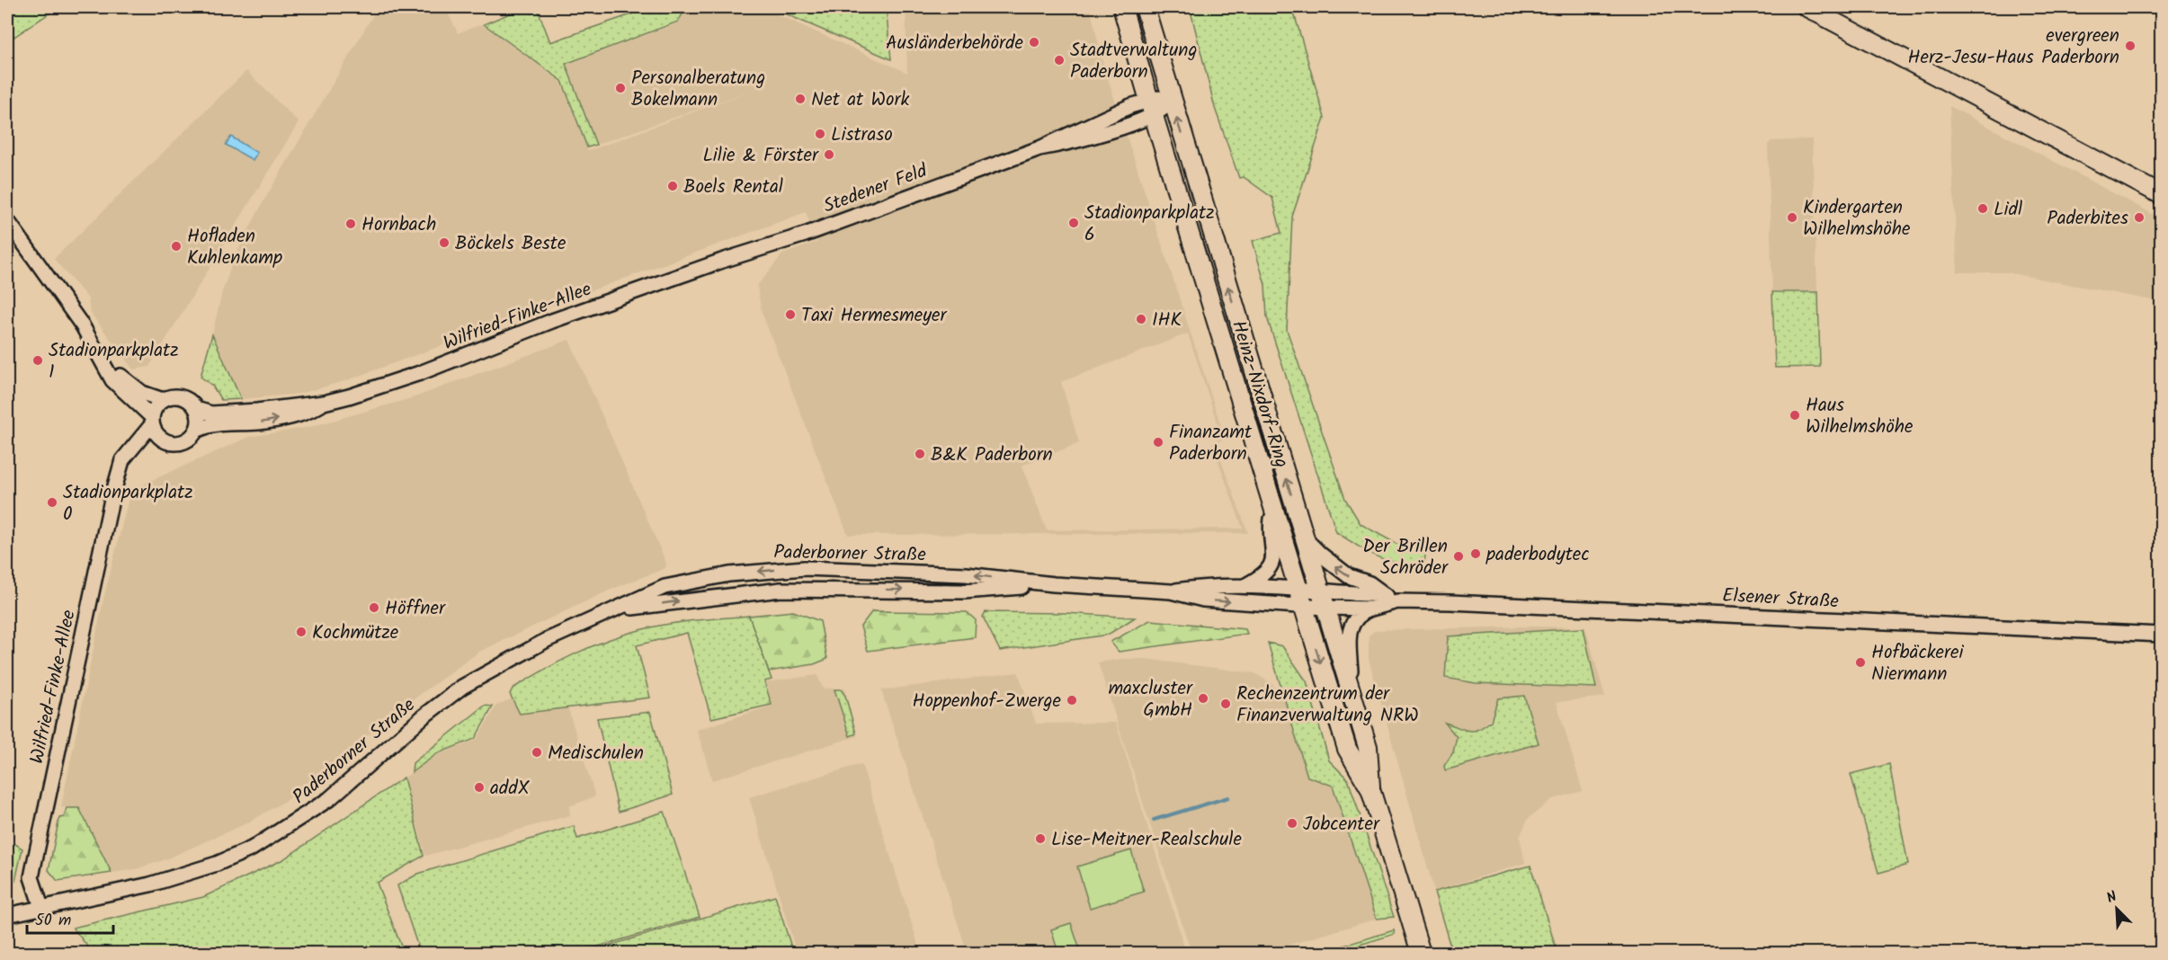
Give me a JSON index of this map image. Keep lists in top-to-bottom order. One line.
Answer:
{"streets":{"main road":["Heinz-Nixdorf-Ring"],"street":["Stedener Feld","Wilfried-Finke-Allee","Paderborner Straße","Elsener Straße"]},"crossings":[["Stedener Feld","Wilfried-Finke-Allee"],["Stedener Feld","Heinz-Nixdorf-Ring"],["Wilfried-Finke-Allee","Paderborner Straße"],["Heinz-Nixdorf-Ring","Paderborner Straße"],["Heinz-Nixdorf-Ring","Elsener Straße"],["Paderborner Straße","Elsener Straße"]],"places":["Ausländerbehörde","evergreen Herz-Jesu-Haus Paderborn","Stadtverwaltung Paderborn","Personalberatung Bokelmann","Net at Work","Listraso","Lilie & Förster","Boels Rental","Lidl","Kindergarten Wilhelmshöhe","Paderbites","Stadionparkplatz 6","Hornbach","Böckels Beste","Hofladen Kuhlenkamp","Taxi Hermesmeyer","IHK","Stadionparkplatz 1","Haus Wilhelmshöhe","Finanzamt Paderborn","B&K Paderborn","Stadionparkplatz 0","paderbodytec","Der Brillen Schröder","Höffner","Kochmütze","Hofbäckerei Niermann","maxcluster GmbH","Hoppenhof-Zwerge","Rechenzentrum der Finanzverwaltung NRW","Medischulen","addX","Jobcenter","Lise-Meitner-Realschule"],"scale_bar":"50 m","north":"top left"}
